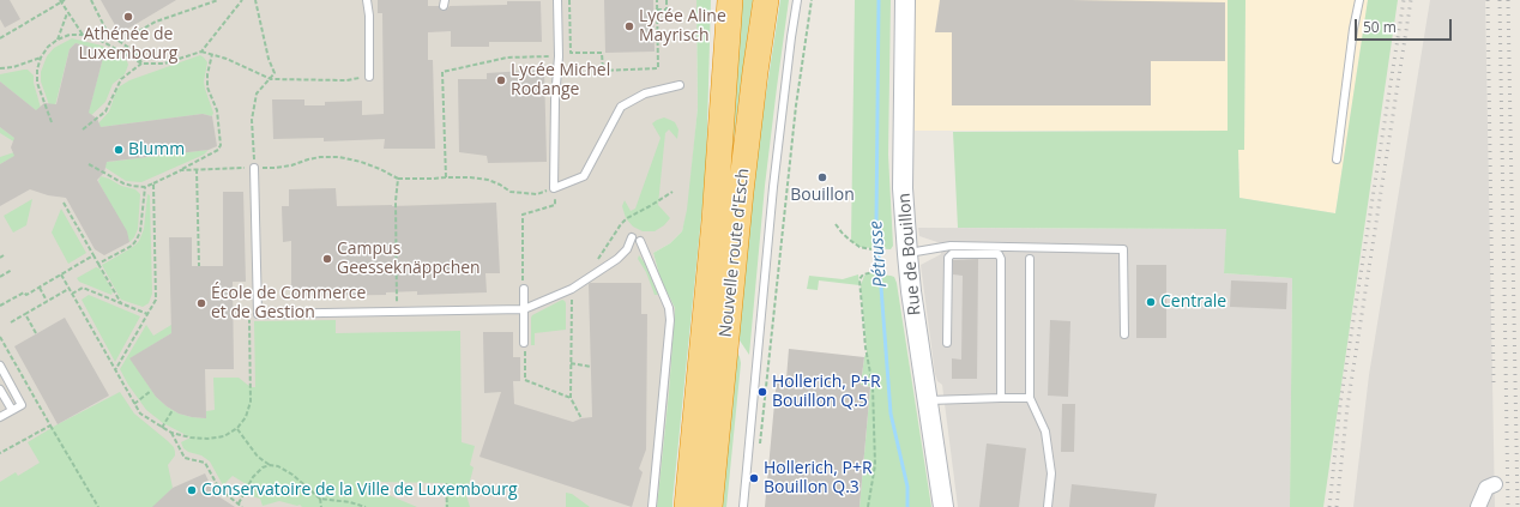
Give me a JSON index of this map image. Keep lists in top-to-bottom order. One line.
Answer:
{"streets":{"highway":["Nouvelle route d'Esch"],"street":["Rue de Bouillon"]},"water":["Pétrusse"],"places":["Athénée de Luxembourg","Lycée Aline Mayrisch","Lycée Michel Rodange","Blumm","Bouillon","Campus Geesseknäppchen","Centrale","École de Commerce et de Gestion","Hollerich, P+R Bouillon Q.5","Hollerich, P+R Bouillon Q.3","Conservatoire de la Ville de Luxembourg"],"scale_bar":"50 m"}
